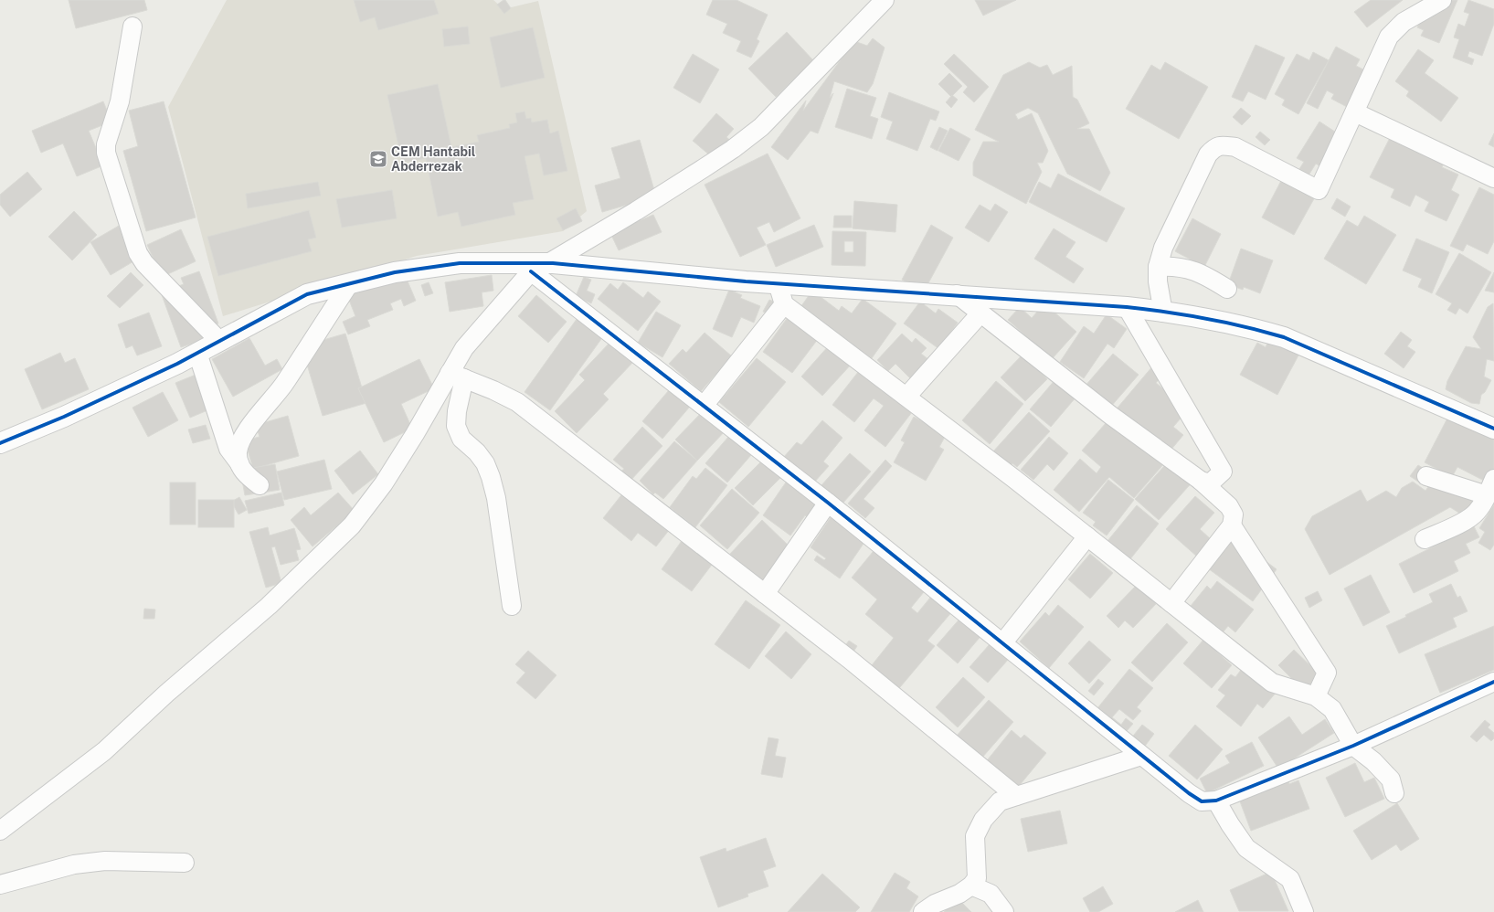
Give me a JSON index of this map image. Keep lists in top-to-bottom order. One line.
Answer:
{"places":{"school or university":["CEM Hantabil Abderrezak"]}}
